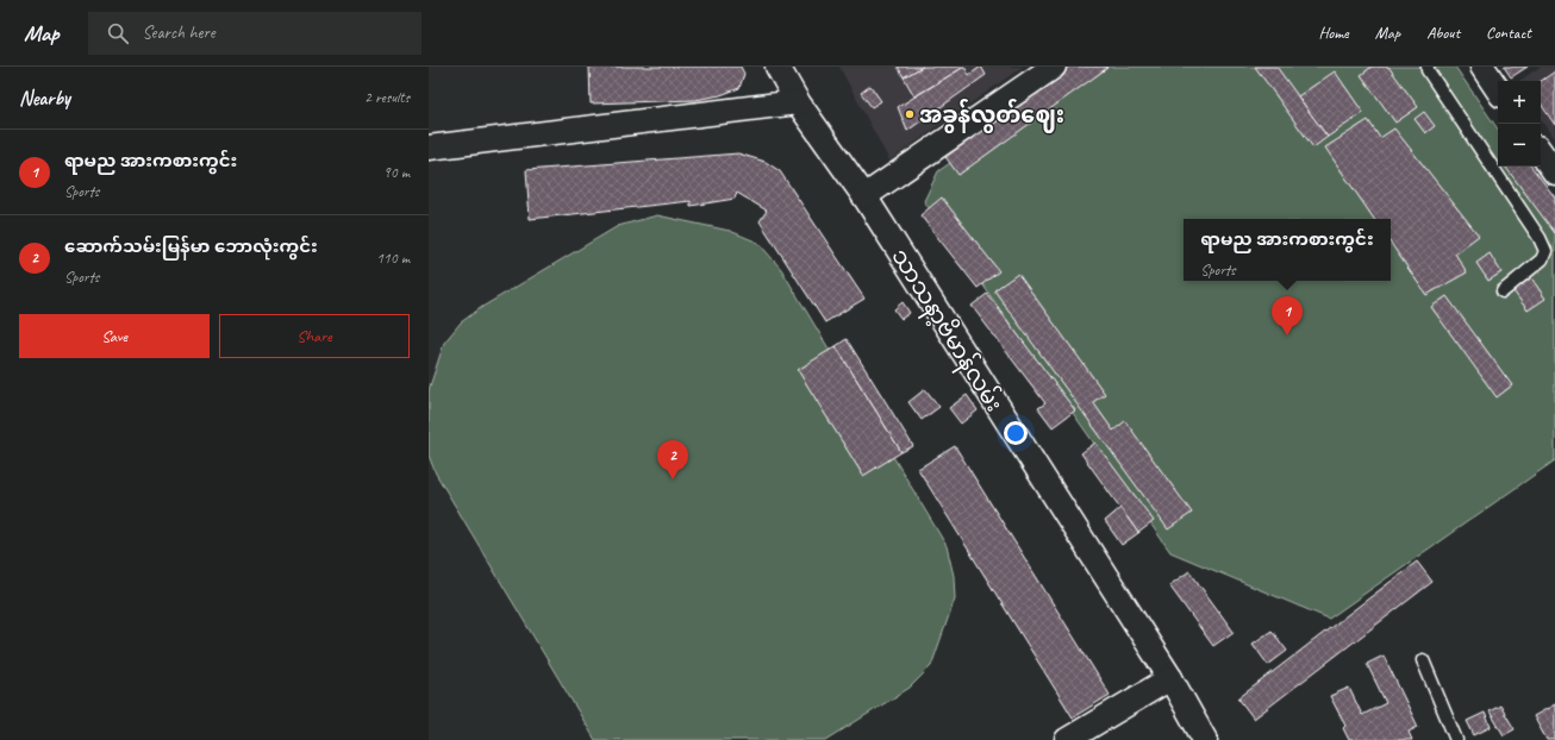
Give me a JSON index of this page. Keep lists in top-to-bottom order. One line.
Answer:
{"streets":{"street":["သာသနာ့ဗိမာန်လမ်း"]},"places":["အခွန်လွတ်ဈေး"],"page":{"header":"Map","search":"Search here","nav":["Home","Map","About","Contact"],"heading":["Nearby","2 results"],"map_buttons":["+","−"],"list":[{"mark":"1","name":"ရာမည အားကစားကွင်း","note":"Sports","value":"90 m"},{"mark":"2","name":"ဆောက်သမ်းမြန်မာ ဘောလုံးကွင်း","note":"Sports","value":"110 m"}],"popup":["ရာမည အားကစားကွင်း","Sports"],"pins":["1","2"],"buttons":["Save","Share"]}}
